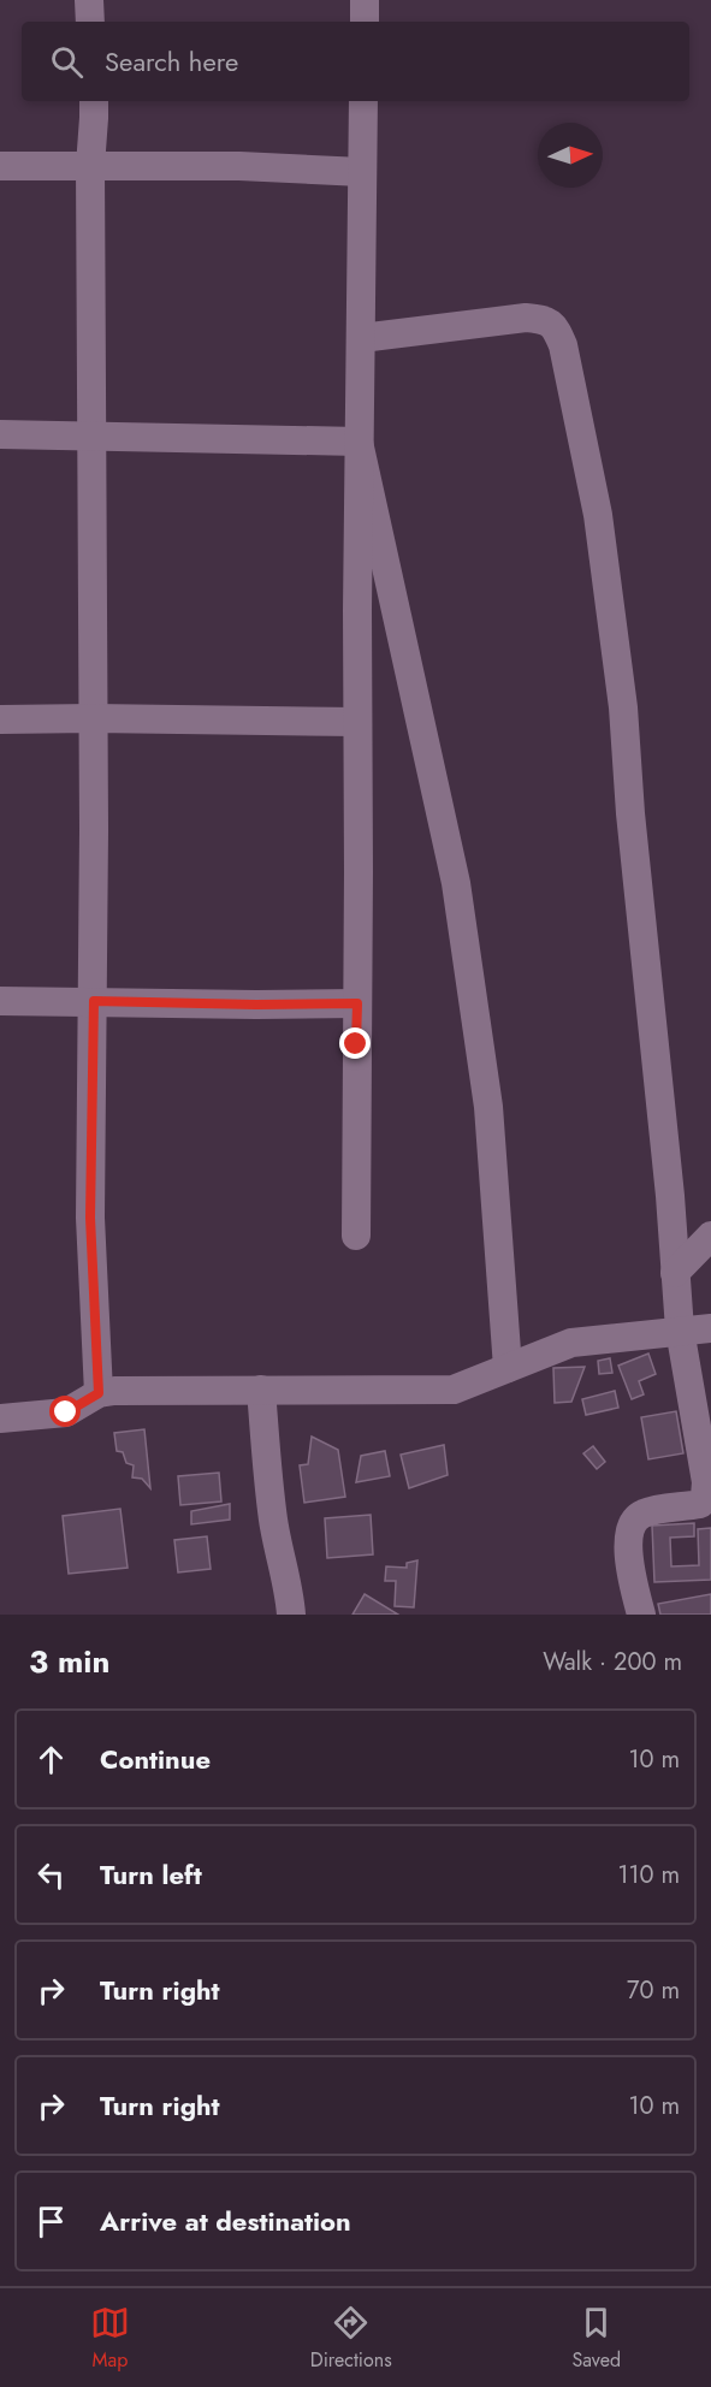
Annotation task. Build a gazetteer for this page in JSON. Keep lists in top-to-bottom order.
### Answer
{
  "north": "right",
  "page": {
    "search": "Search here",
    "heading": ["3 min", "Walk · 200 m"],
    "list": [
      ["Continue", "10 m"],
      ["Turn left", "110 m"],
      ["Turn right", "70 m"],
      ["Turn right", "10 m"],
      "Arrive at destination"
    ],
    "nav": ["Map", "Directions", "Saved"]
  }
}
